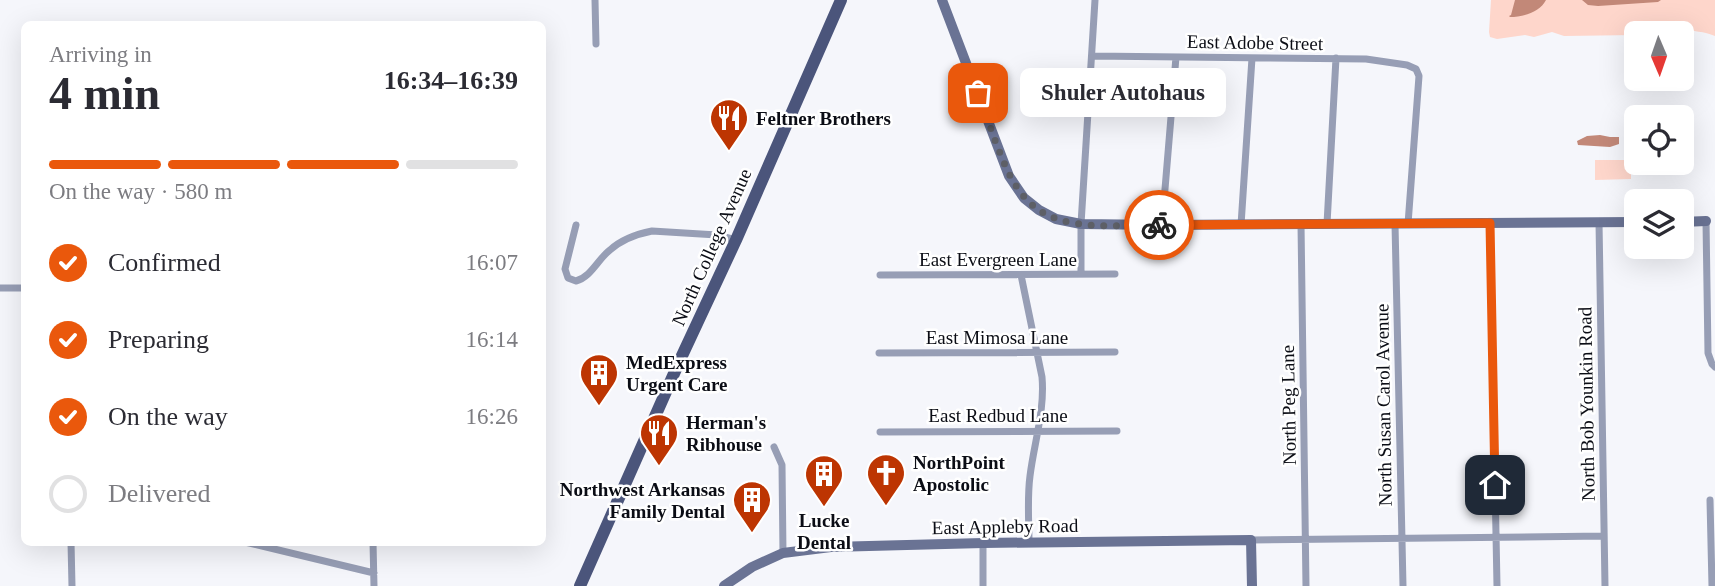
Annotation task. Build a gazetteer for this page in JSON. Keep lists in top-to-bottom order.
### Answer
{
  "streets": {
    "main road": ["North College Avenue"],
    "street": [
      "East Adobe Street",
      "East Evergreen Lane",
      "East Mimosa Lane",
      "North Bob Younkin Road",
      "North Peg Lane",
      "North Susan Carol Avenue",
      "East Redbud Lane",
      "East Appleby Road"
    ]
  },
  "places": {
    "other": ["Shuler Autohaus"],
    "restaurant": ["Feltner Brothers", "Herman's Ribhouse"],
    "building": ["MedExpress Urgent Care", "Lucke Dental", "Northwest Arkansas Family Dental"],
    "church": ["NorthPoint Apostolic"]
  },
  "north": "bottom",
  "page": {
    "heading": ["4 min", "Arriving in", "16:34–16:39"],
    "bubble": "Shuler Autohaus",
    "bar": "On the way · 580 m",
    "list": [
      ["Confirmed", "16:07"],
      ["Preparing", "16:14"],
      ["On the way", "16:26"],
      "Delivered"
    ]
  }
}
